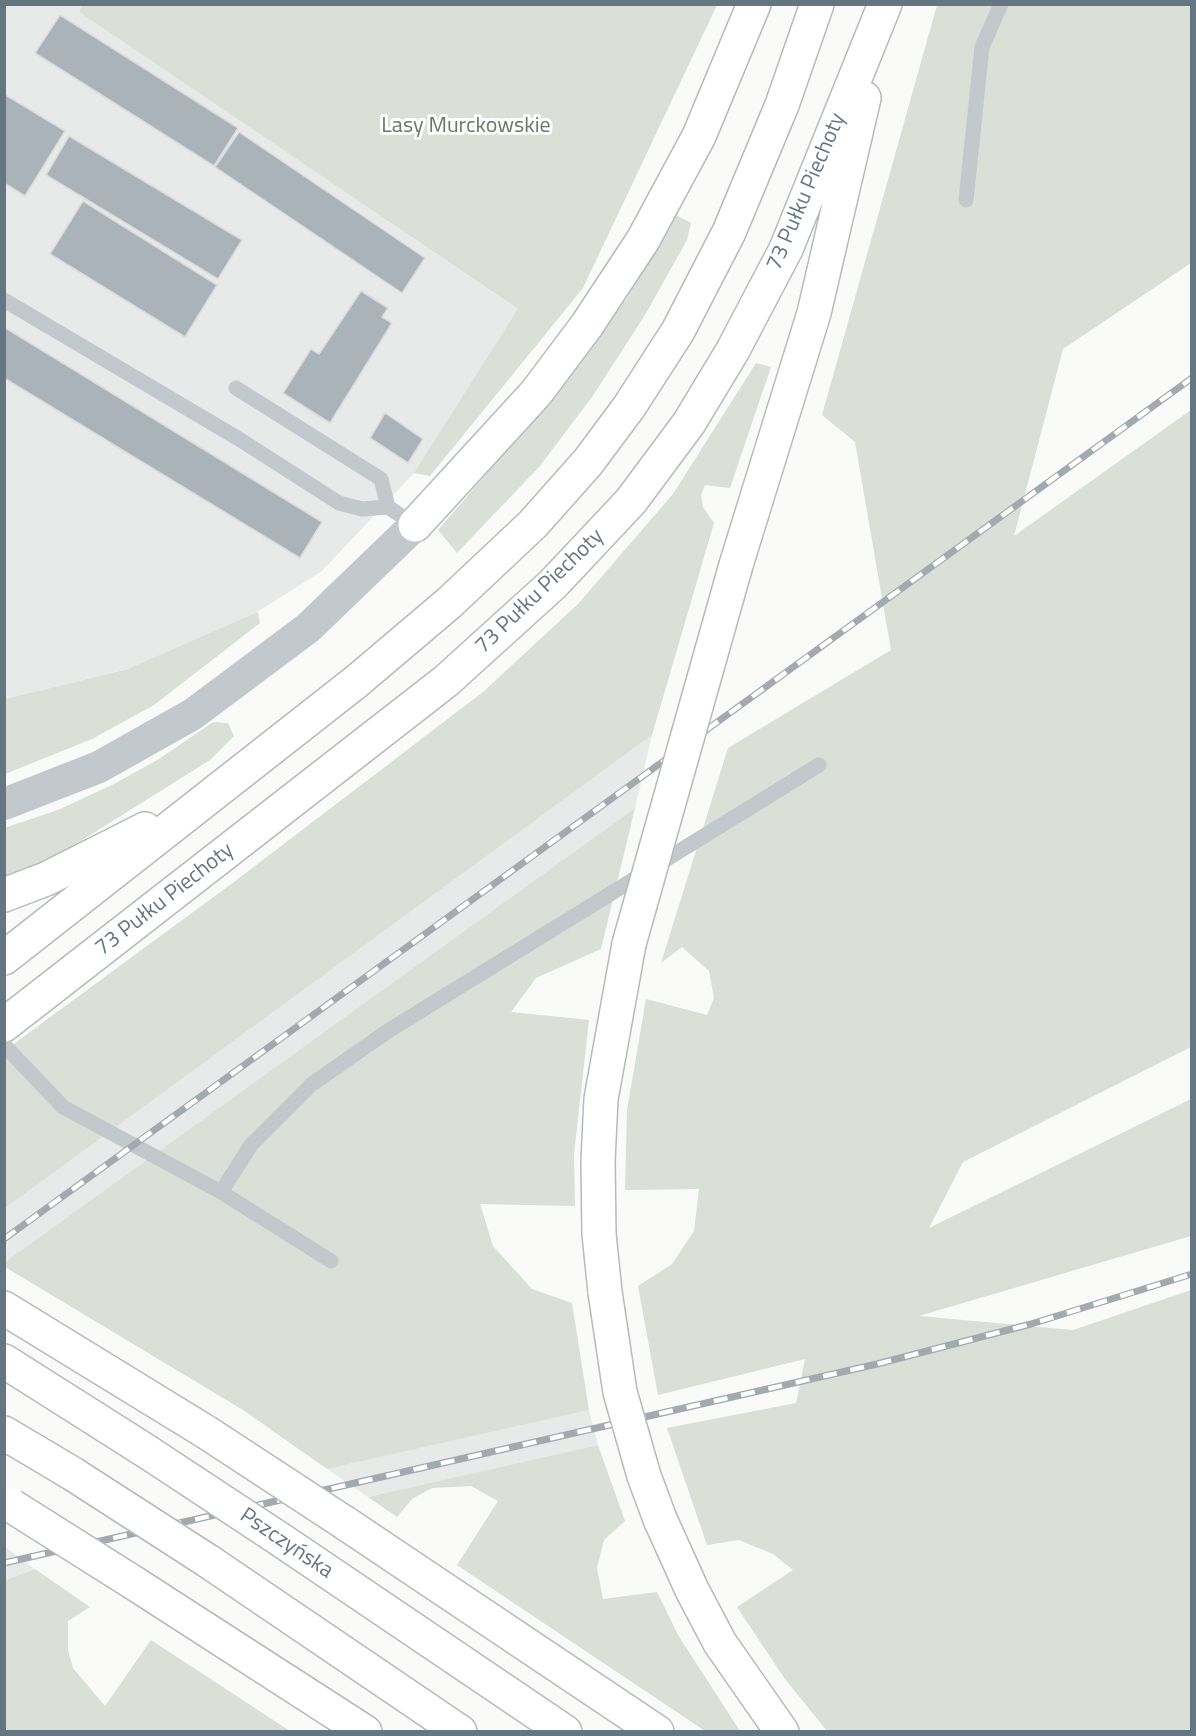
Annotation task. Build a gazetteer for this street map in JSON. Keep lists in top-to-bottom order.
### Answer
{
  "streets": {
    "main road": ["73 Pułku Piechoty", "Pszczyńska"]
  },
  "parks": ["Lasy Murckowskie"]
}
